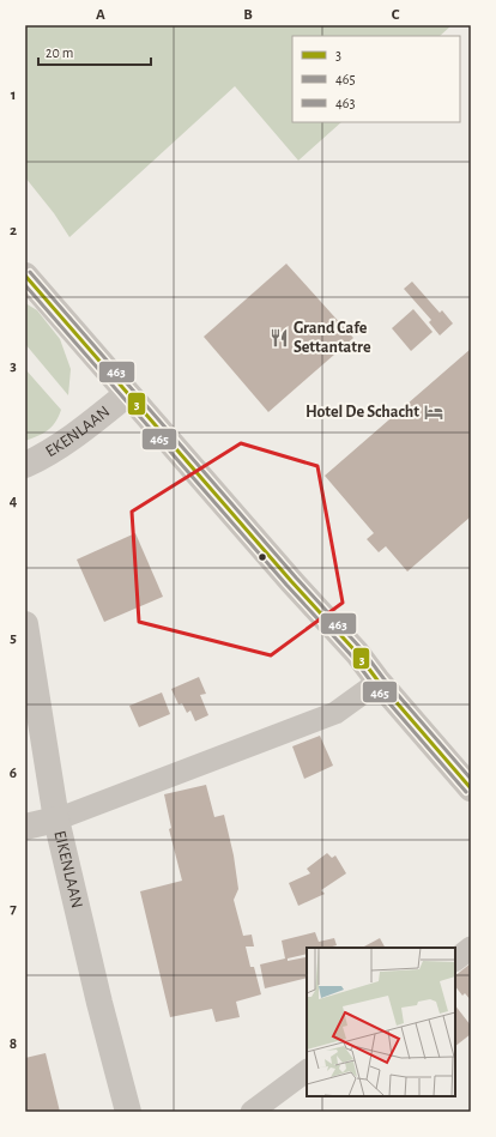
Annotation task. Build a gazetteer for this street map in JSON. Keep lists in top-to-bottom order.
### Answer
{
  "streets": {
    "street": ["EKENLAAN", "EIKENLAAN"]
  },
  "places": {
    "restaurant": ["Grand Cafe Settantatre"],
    "hotel": ["Hotel De Schacht"]
  },
  "lines": ["transit line 463", "transit line 3", "transit line 465"],
  "legend": ["3", "465", "463"],
  "scale_bar": "20 m",
  "grid": {
    "columns": ["A", "B", "C"],
    "rows": [
      "1",
      "2",
      "3",
      "4",
      "5",
      "6",
      "7",
      "8"
    ]
  }
}
